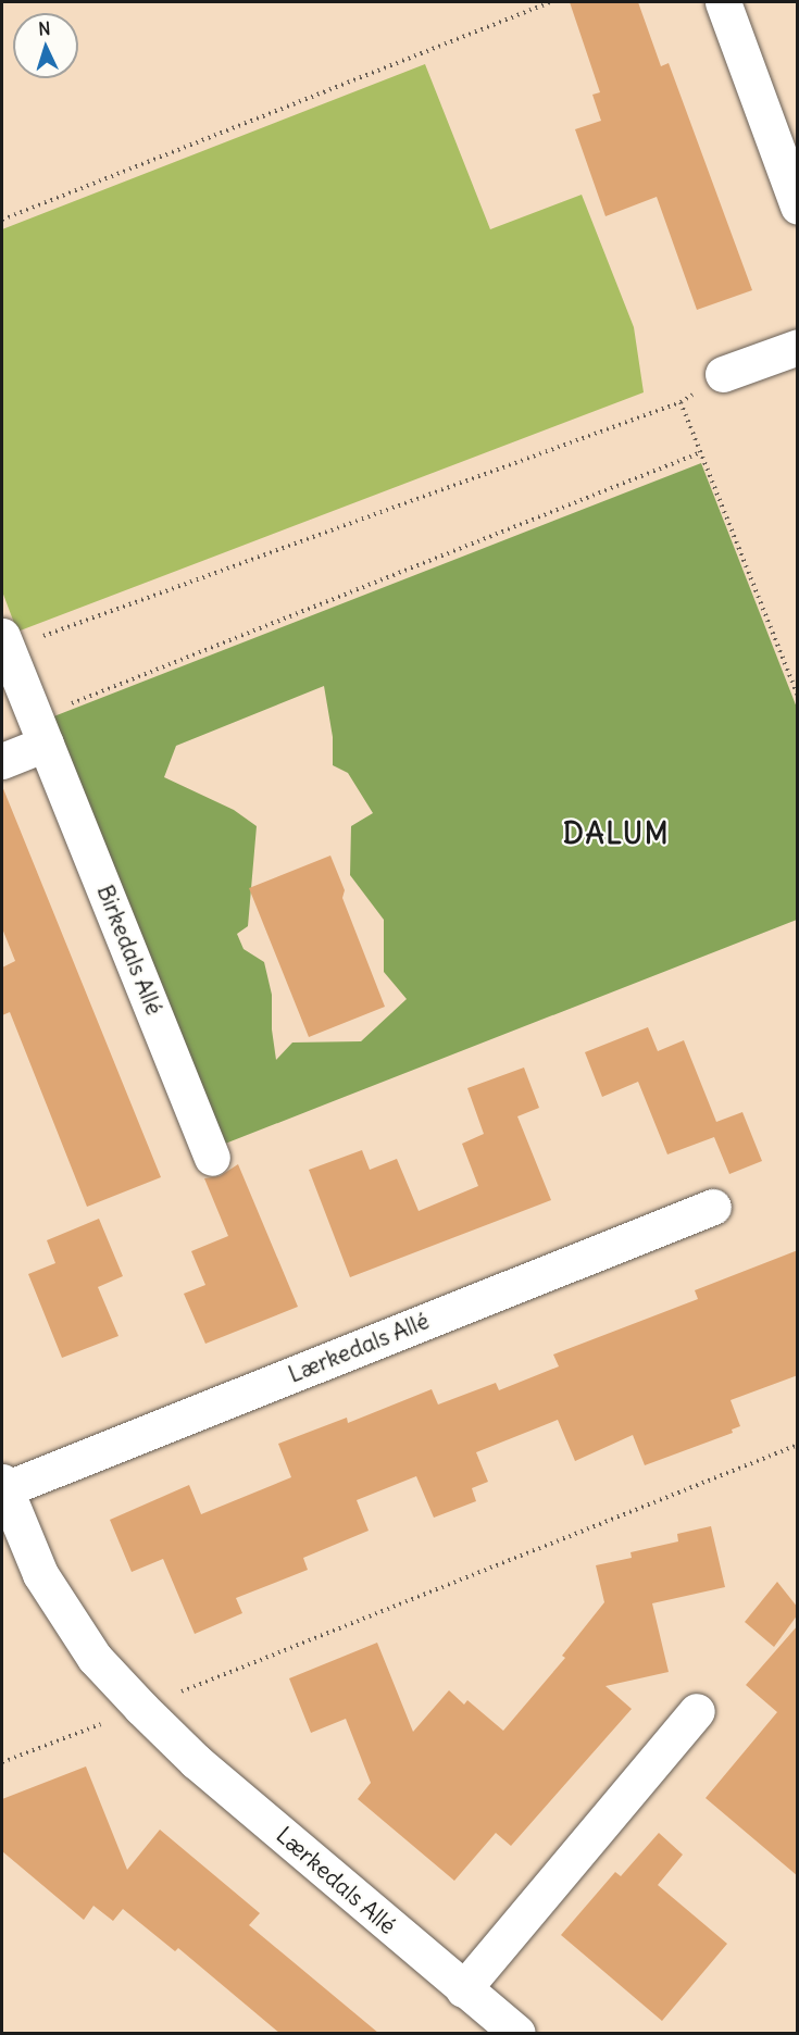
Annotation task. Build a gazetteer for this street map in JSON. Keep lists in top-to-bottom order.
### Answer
{
  "streets": {
    "street": ["Birkedals Allé", "Lærkedals Allé"]
  },
  "districts": ["DALUM"],
  "north": "top"
}
